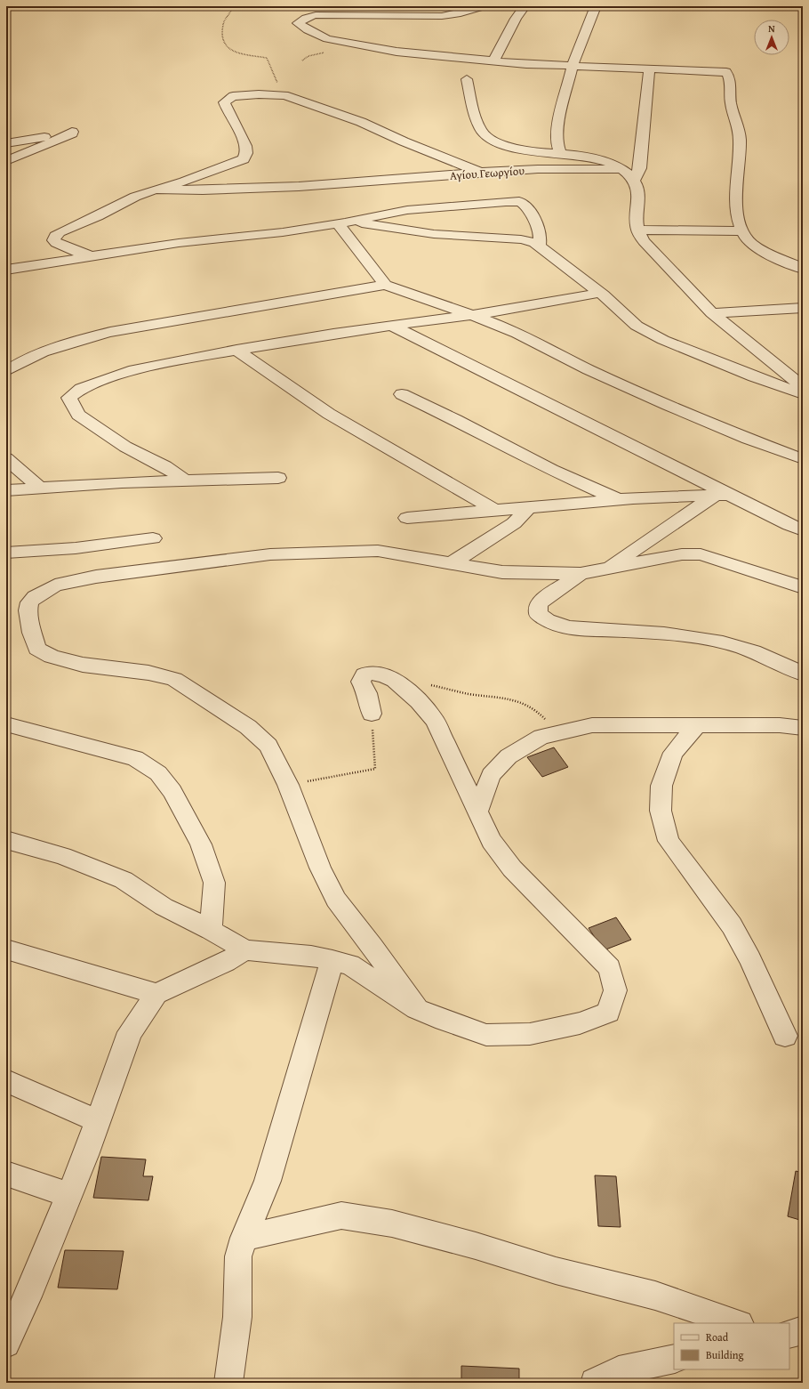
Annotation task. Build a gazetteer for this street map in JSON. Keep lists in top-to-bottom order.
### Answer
{
  "streets": {
    "street": ["Αγίου Γεωργίου"]
  },
  "legend": ["Road", "Building"],
  "north": "top"
}
